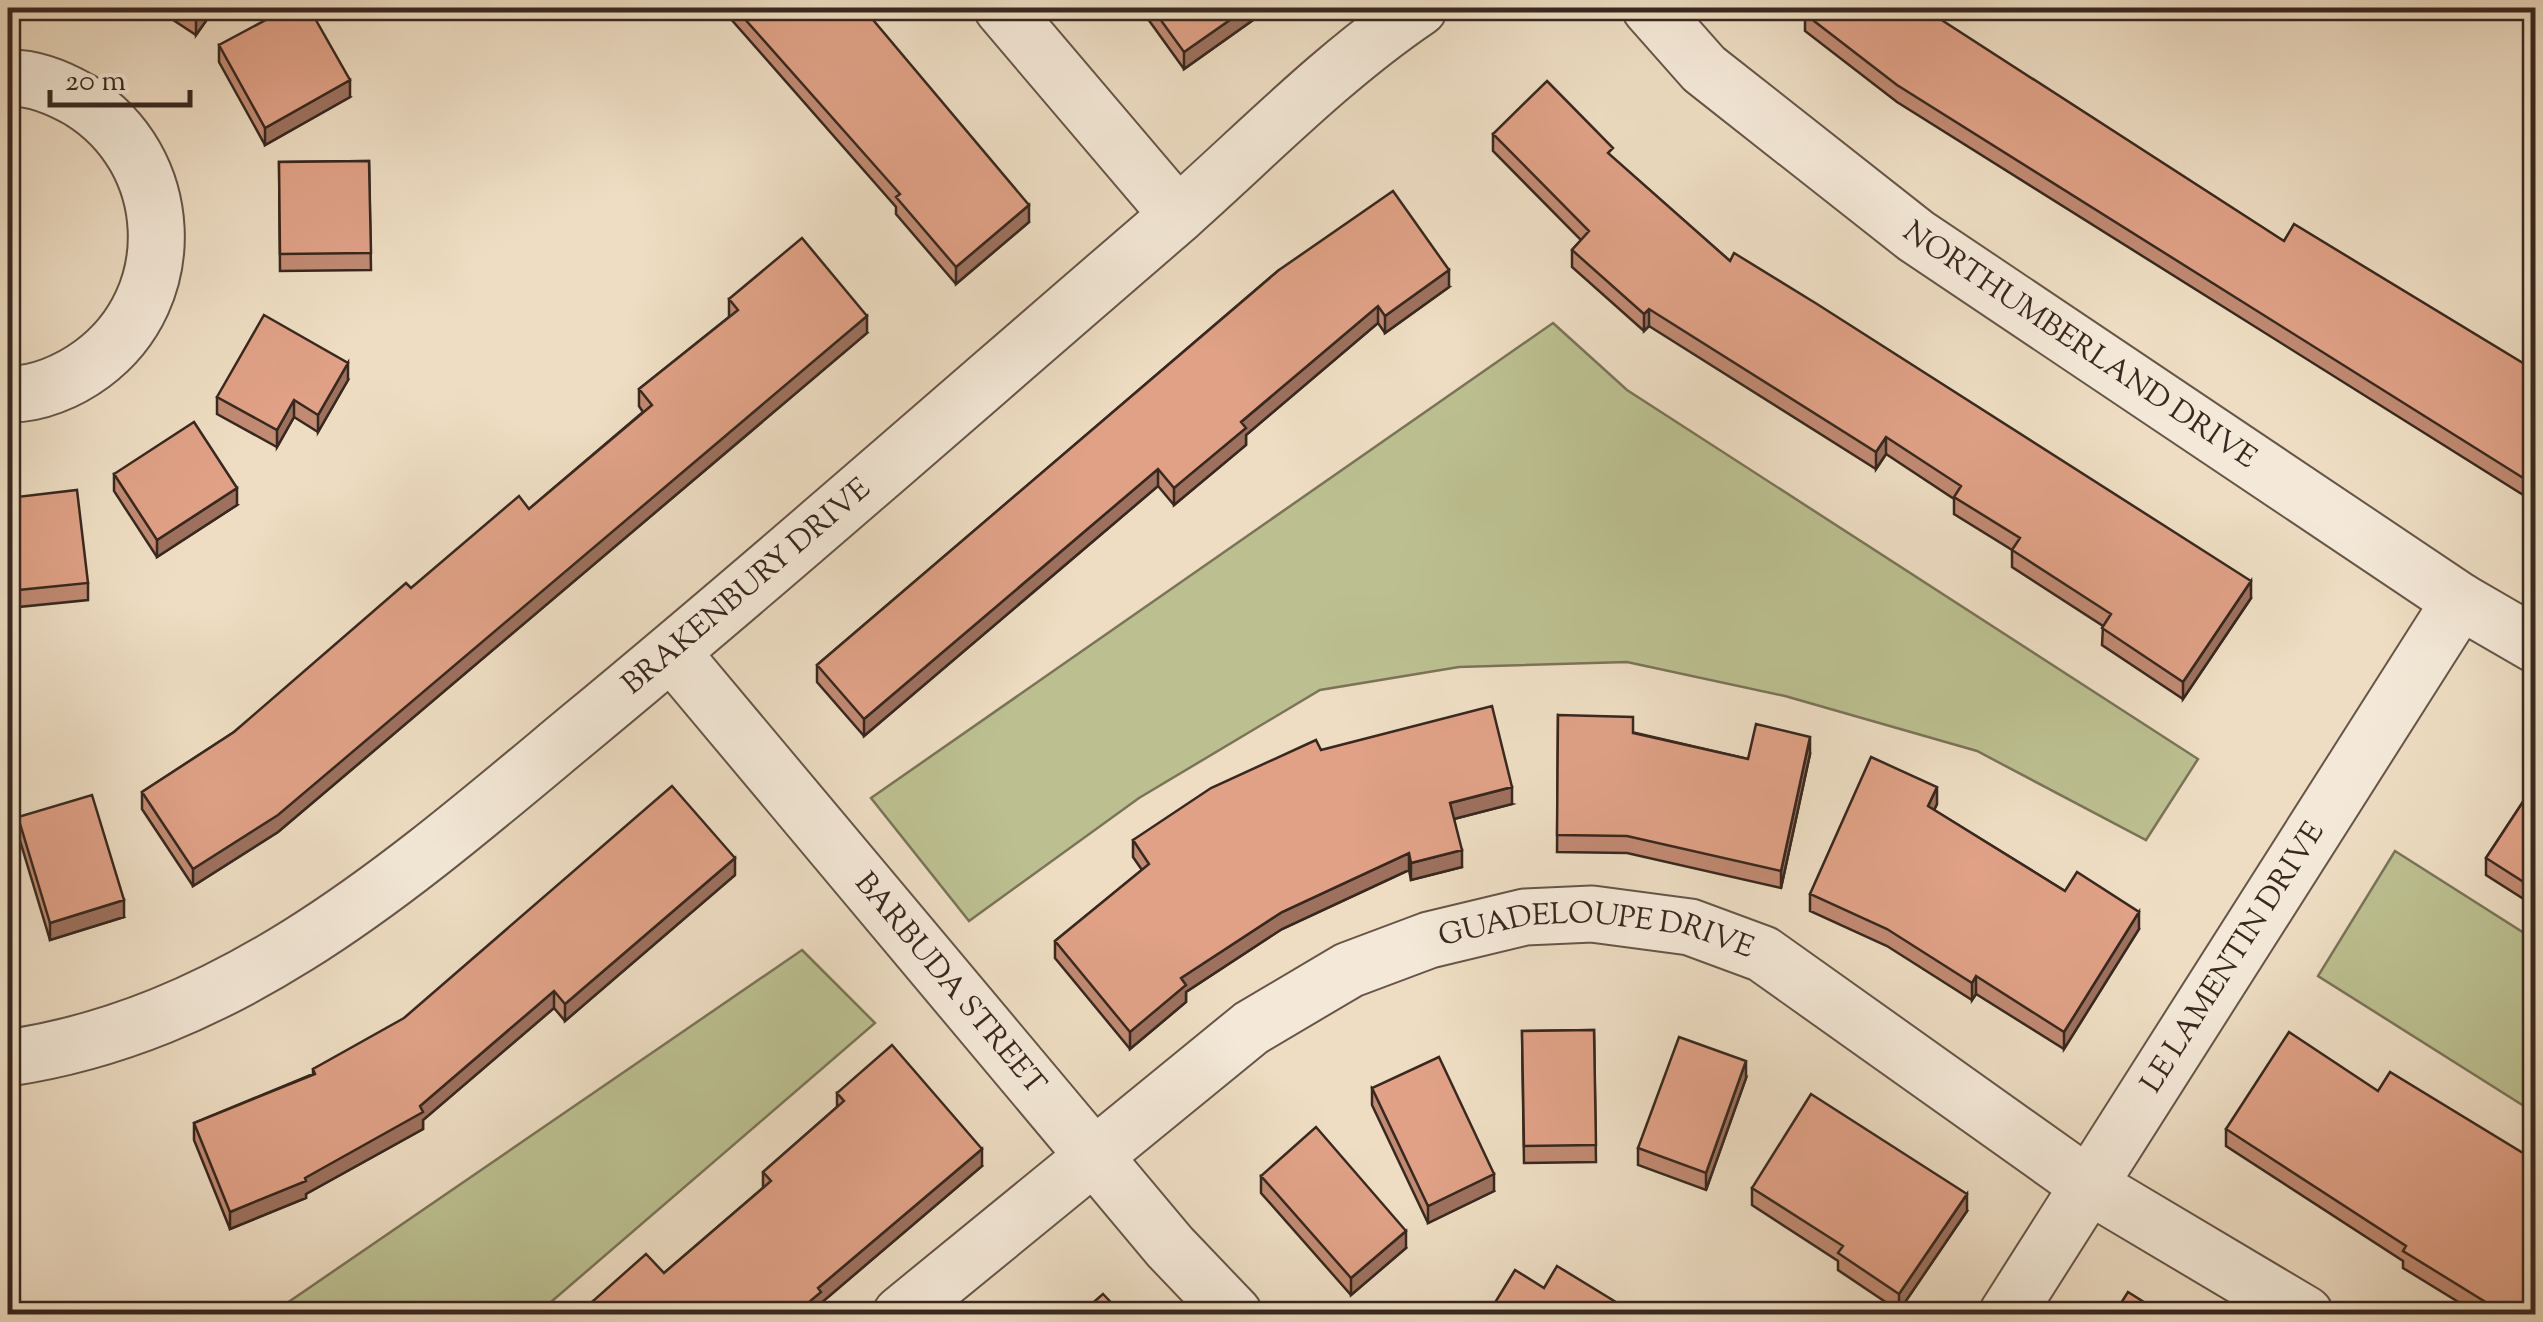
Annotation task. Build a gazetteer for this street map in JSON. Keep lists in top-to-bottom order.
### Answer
{
  "streets": {
    "street": [
      "NORTHUMBERLAND DRIVE",
      "BRAKENBURY DRIVE",
      "GUADELOUPE DRIVE",
      "LE LAMENTIN DRIVE",
      "BARBUDA STREET"
    ]
  },
  "crossings": [
    ["NORTHUMBERLAND DRIVE", "LE LAMENTIN DRIVE"],
    ["BRAKENBURY DRIVE", "BARBUDA STREET"],
    ["GUADELOUPE DRIVE", "LE LAMENTIN DRIVE"],
    ["GUADELOUPE DRIVE", "BARBUDA STREET"]
  ],
  "scale_bar": "20 m"
}
